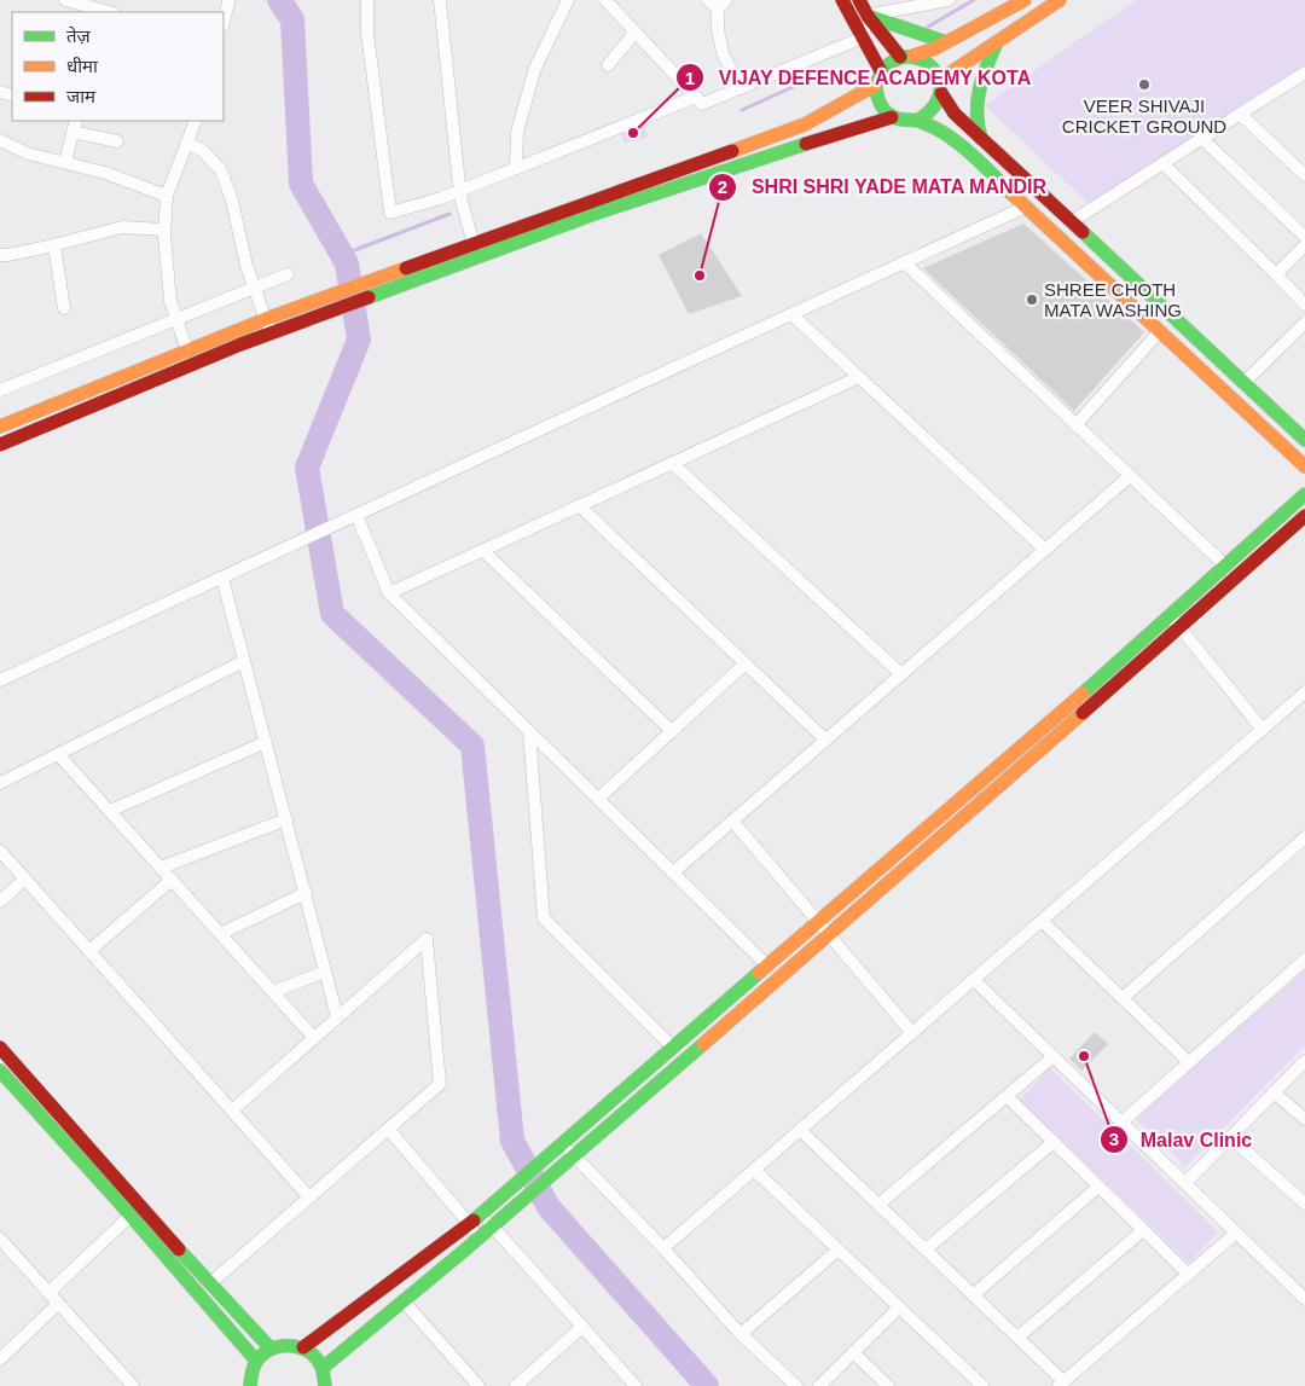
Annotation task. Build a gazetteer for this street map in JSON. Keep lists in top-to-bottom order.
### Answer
{
  "places": [
    "VEER SHIVAJI CRICKET GROUND",
    "VIJAY DEFENCE ACADEMY KOTA",
    "SHRI SHRI YADE MATA MANDIR",
    "SHREE CHOTH MATA WASHING",
    "Malav Clinic"
  ],
  "legend": ["तेज़", "धीमा", "जाम"]
}
